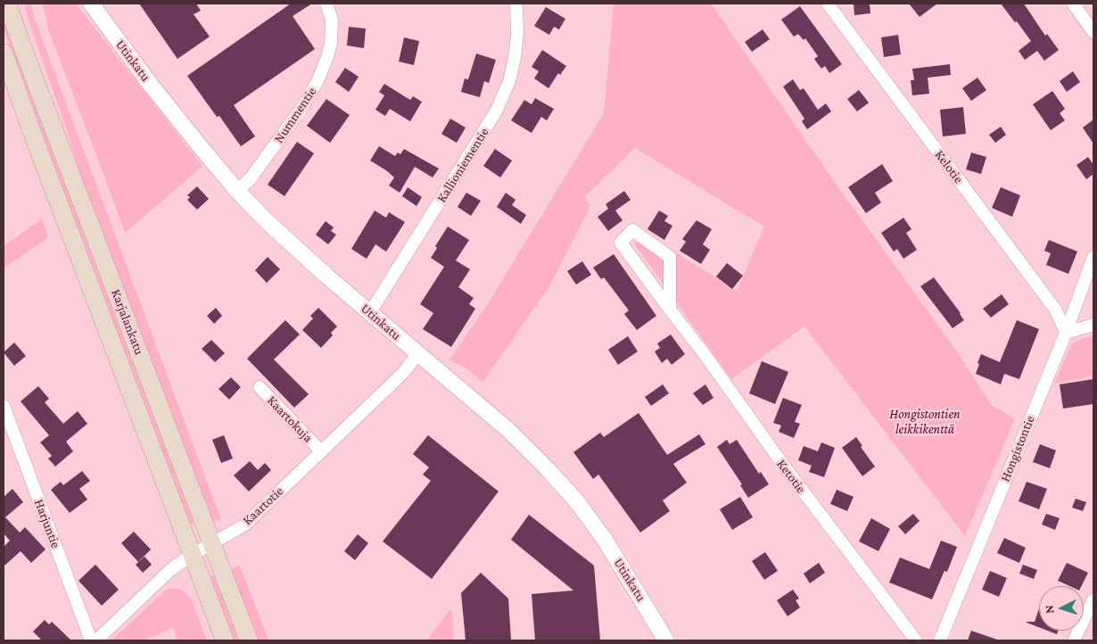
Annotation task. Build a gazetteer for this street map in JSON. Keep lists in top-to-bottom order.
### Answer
{
  "streets": {
    "main road": ["Karjalankatu"],
    "street": [
      "Utinkatu",
      "Nummentie",
      "Kallioniementie",
      "Kelotie",
      "Kaartokuja",
      "Hongistontie",
      "Ketotie",
      "Kaartotie",
      "Harjuntie"
    ]
  },
  "crossings": [
    ["Utinkatu", "Nummentie"],
    ["Utinkatu", "Kallioniementie"],
    ["Utinkatu", "Kaartotie"],
    ["Kelotie", "Hongistontie"],
    ["Karjalankatu", "Kaartotie"],
    ["Kaartokuja", "Kaartotie"]
  ],
  "parks": ["Hongistontien leikkikenttä"],
  "north": "left"
}
